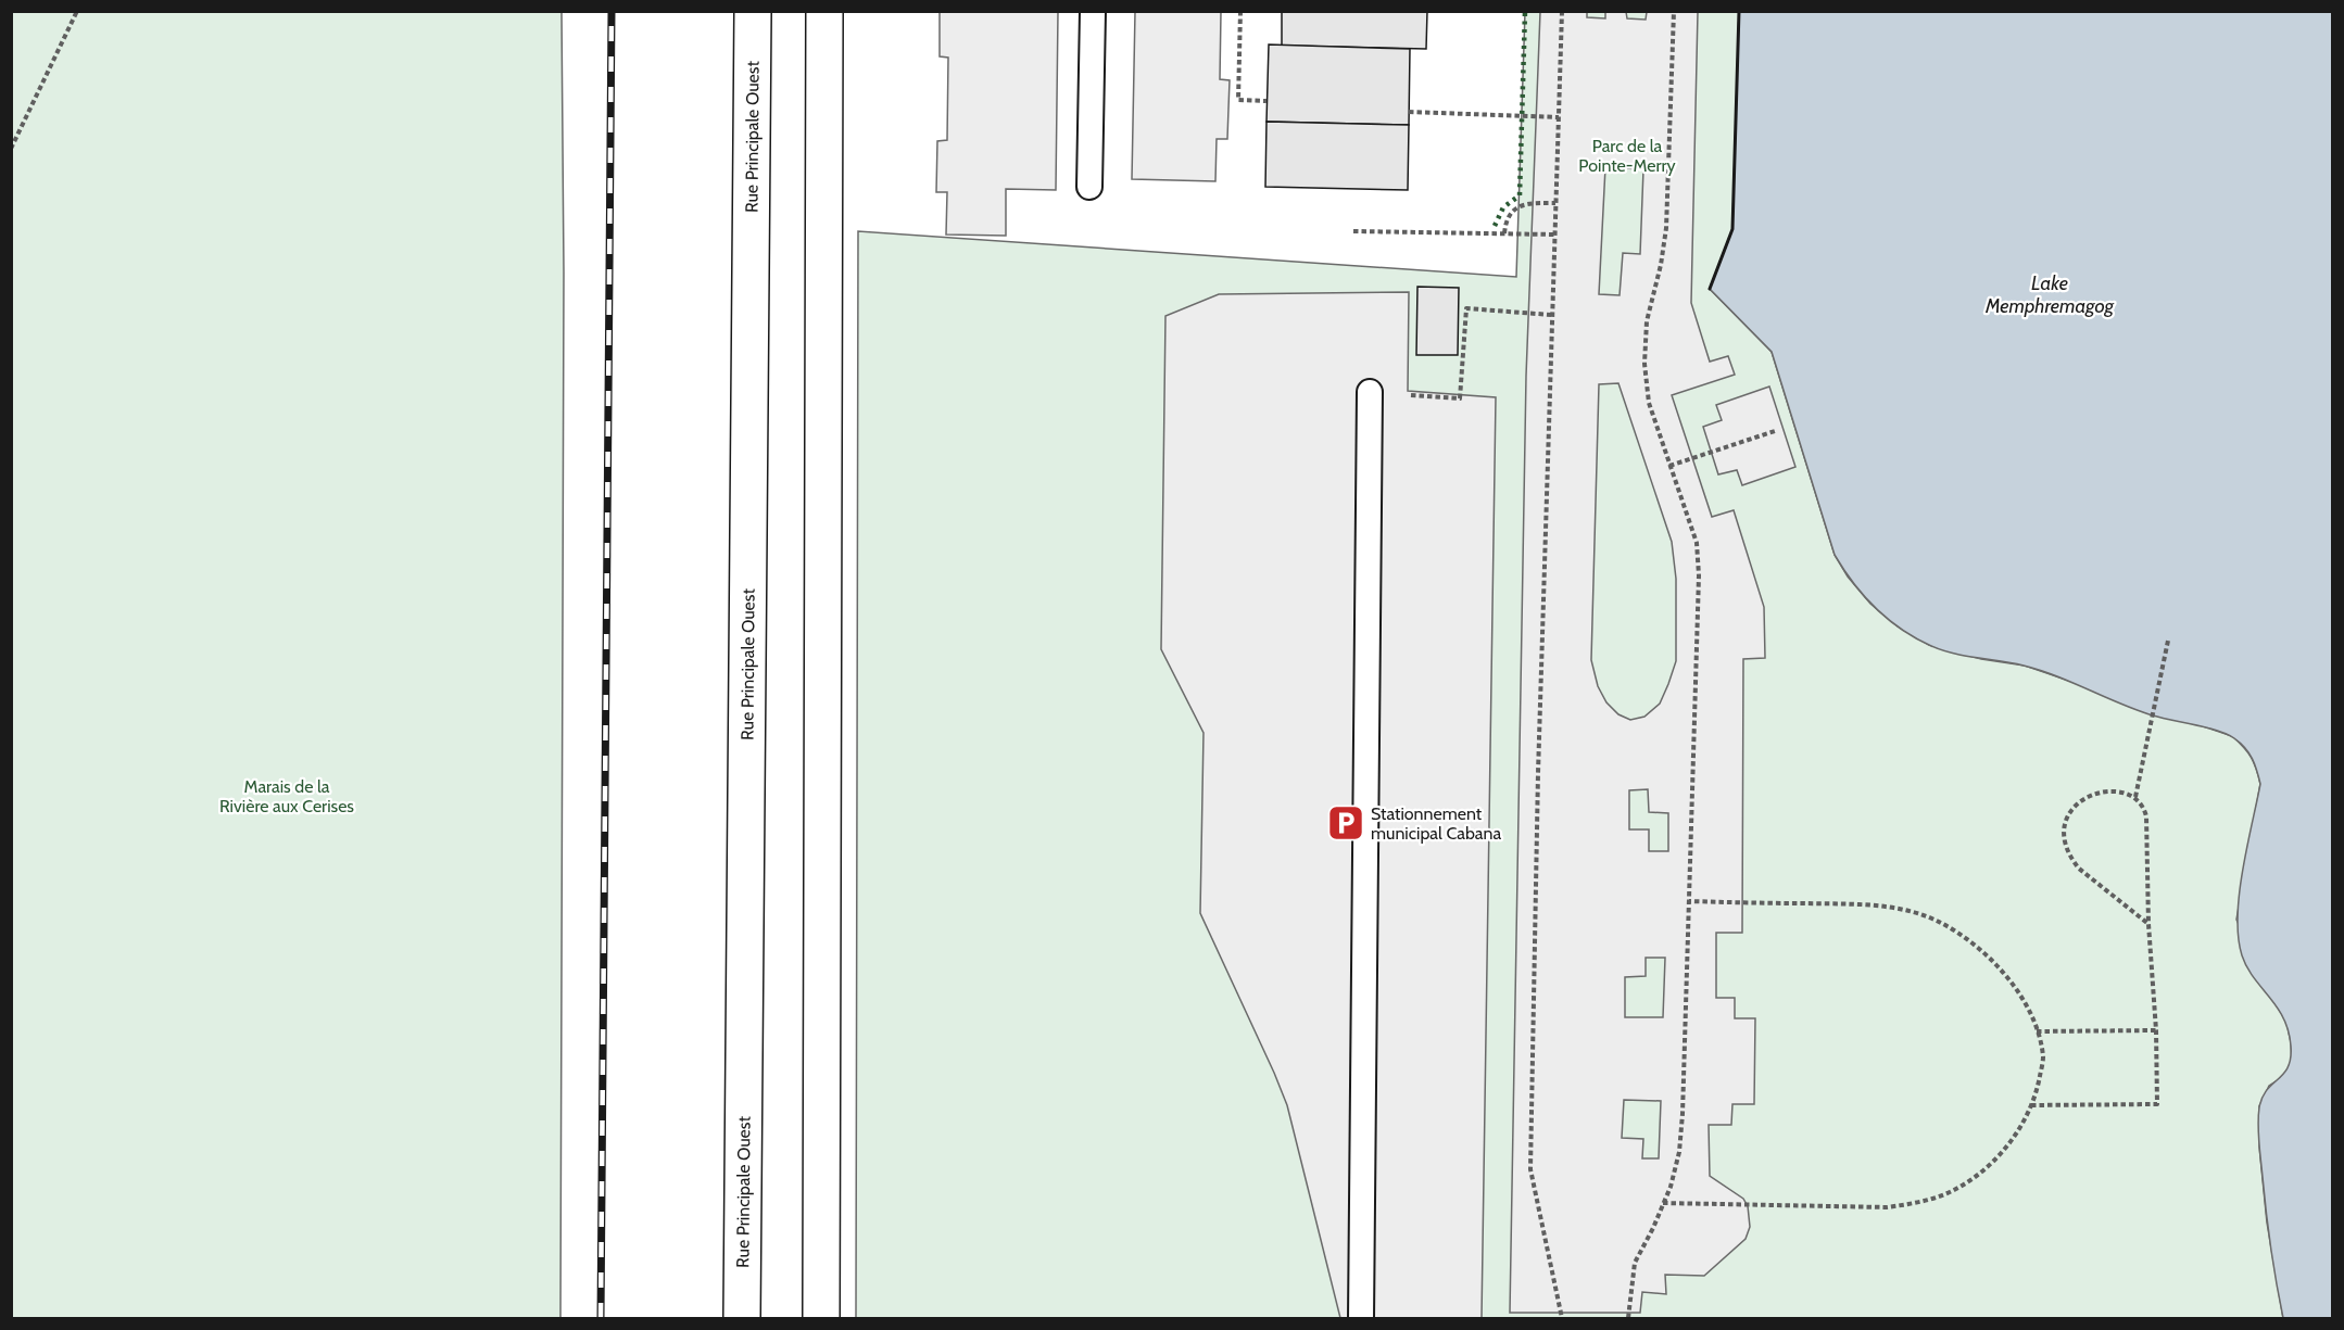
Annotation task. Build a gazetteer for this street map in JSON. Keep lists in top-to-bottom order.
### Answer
{
  "streets": {
    "main road": ["Rue Principale Ouest"]
  },
  "water": ["Lake Memphremagog"],
  "parks": ["Parc de la Pointe-Merry", "Marais de la Rivière aux Cerises"],
  "places": {
    "parking": ["Stationnement municipal Cabana"]
  }
}
